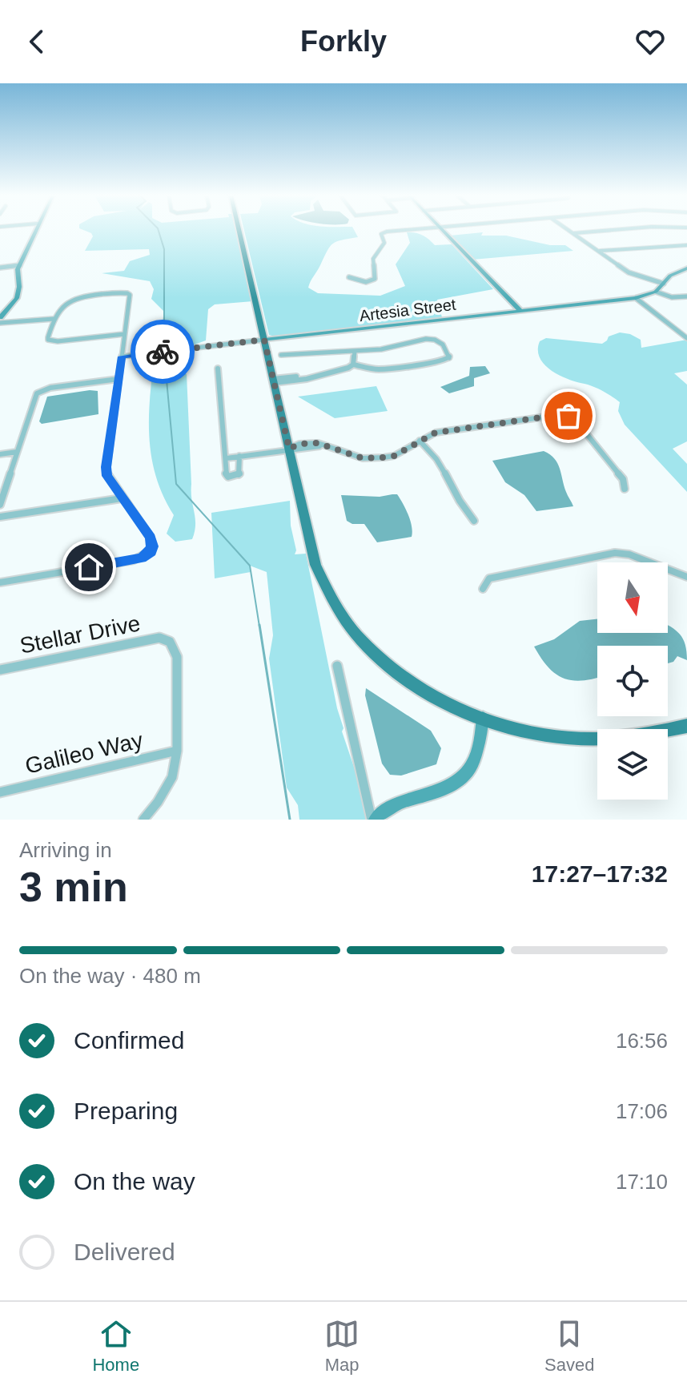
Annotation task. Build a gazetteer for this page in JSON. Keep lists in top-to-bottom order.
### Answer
{
  "streets": {
    "street": ["Artesia Street", "Stellar Drive", "Galileo Way"]
  },
  "crossings": [
    ["Stellar Drive", "Galileo Way"]
  ],
  "north": "bottom",
  "page": {
    "header": "Forkly",
    "heading": ["3 min", "Arriving in", "17:27–17:32"],
    "bar": "On the way · 480 m",
    "list": [
      ["Confirmed", "16:56"],
      ["Preparing", "17:06"],
      ["On the way", "17:10"],
      "Delivered"
    ],
    "tabs": ["Home", "Map", "Saved"]
  }
}
